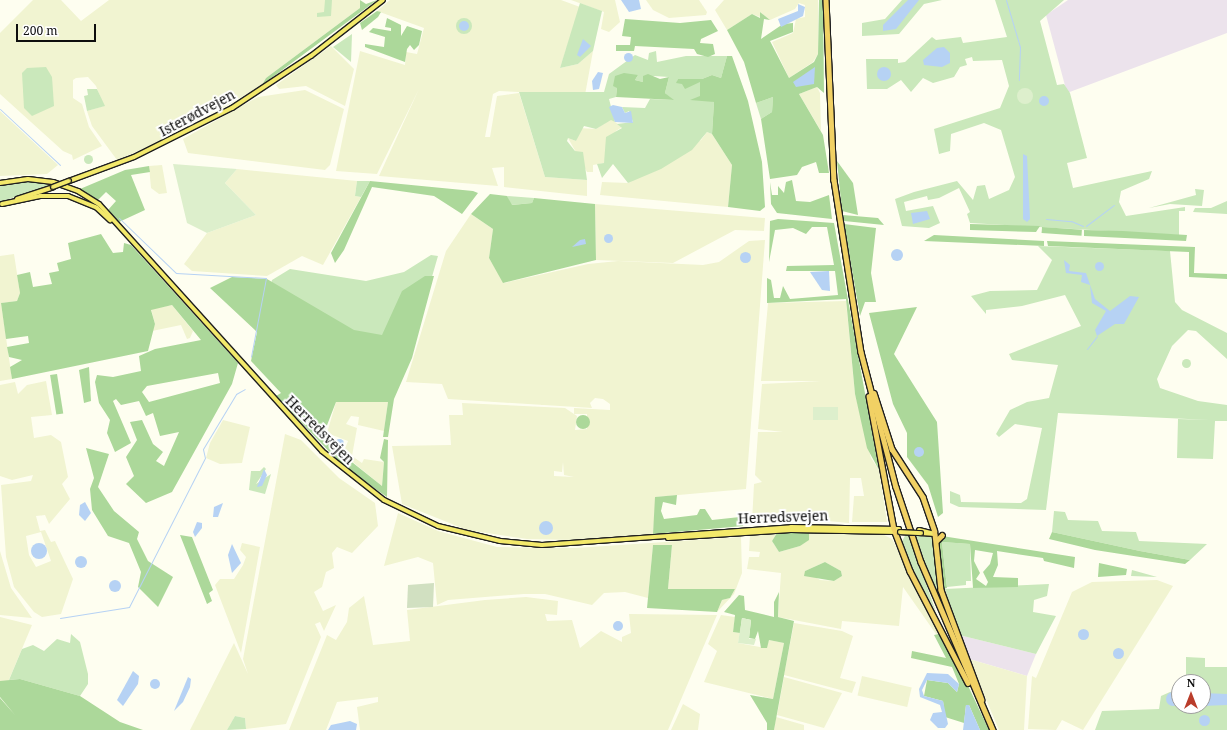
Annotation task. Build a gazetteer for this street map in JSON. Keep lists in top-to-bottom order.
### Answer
{
  "streets": {
    "main road": ["Isterødvejen", "Herredsvejen"]
  },
  "scale_bar": "200 m",
  "north": "top"
}
